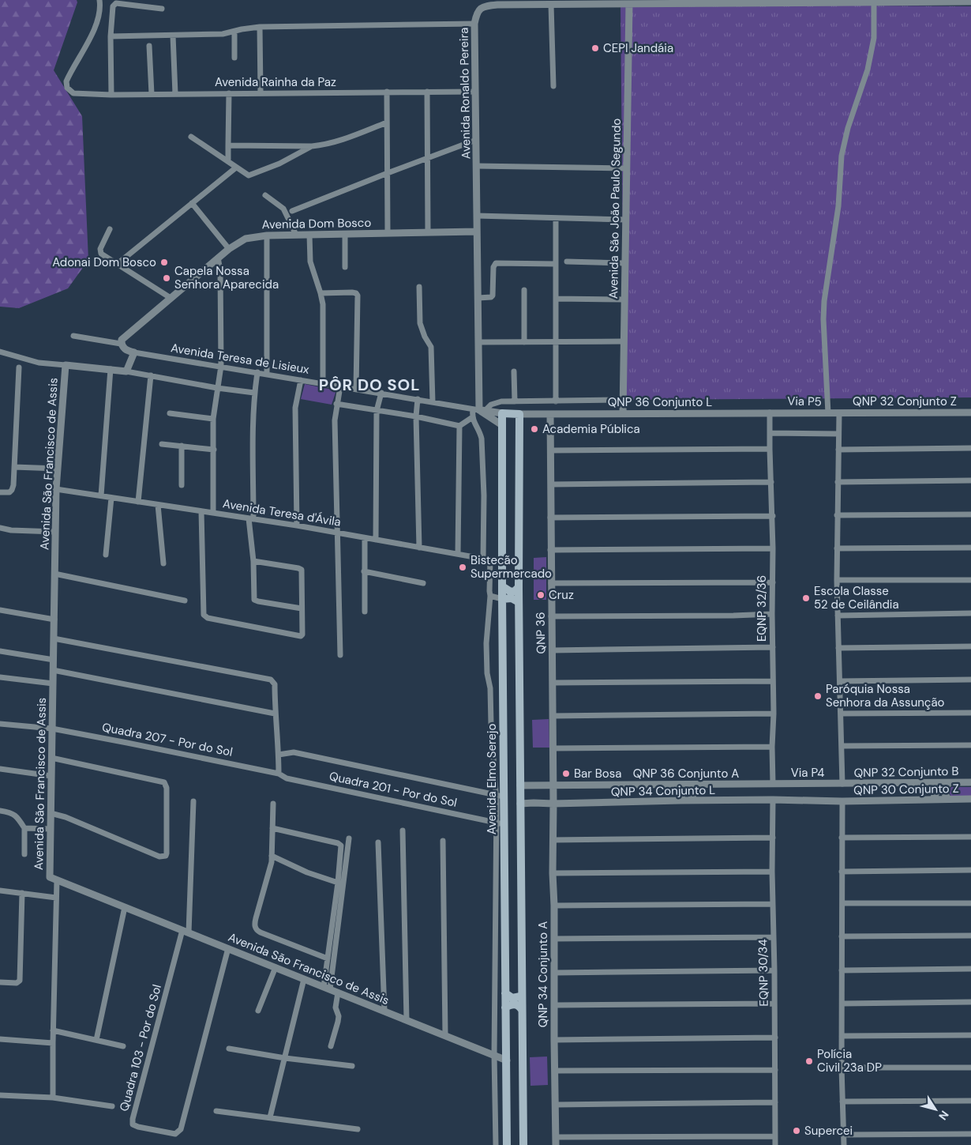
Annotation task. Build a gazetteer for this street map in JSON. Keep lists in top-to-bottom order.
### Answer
{
  "streets": {
    "main road": ["Avenida Elmo Serejo"],
    "street": [
      "Avenida Rainha da Paz",
      "Avenida Ronaldo Pereira",
      "Avenida São João Paulo Segundo",
      "Avenida Dom Bosco",
      "Avenida Teresa de Lisieux",
      "Via P5",
      "QNP 32 Conjunto Z",
      "QNP 36 Conjunto L",
      "Avenida São Francisco de Assis",
      "Avenida Teresa d'Ávila",
      "EQNP 32/36",
      "QNP 36",
      "Quadra 207 - Por do Sol",
      "QNP 32 Conjunto B",
      "Via P4",
      "QNP 36 Conjunto A",
      "Quadra 201 - Por do Sol",
      "QNP 30 Conjunto Z",
      "QNP 34 Conjunto L",
      "EQNP 30/34",
      "QNP 34 Conjunto A",
      "Quadra 103 - Por do Sol"
    ]
  },
  "crossings": [
    ["Avenida Rainha da Paz", "Avenida Ronaldo Pereira"],
    ["Avenida Ronaldo Pereira", "Avenida São João Paulo Segundo"],
    ["Avenida Ronaldo Pereira", "Avenida Dom Bosco"],
    ["Avenida Ronaldo Pereira", "Avenida Teresa de Lisieux"],
    ["Avenida São João Paulo Segundo", "QNP 36 Conjunto L"],
    ["Avenida Dom Bosco", "Avenida Teresa de Lisieux"],
    ["Via P5", "QNP 32 Conjunto Z"],
    ["Via P5", "QNP 36 Conjunto L"],
    ["Via P5", "EQNP 32/36"],
    ["QNP 36 Conjunto L", "EQNP 32/36"],
    ["QNP 36 Conjunto L", "QNP 36"],
    ["Avenida São Francisco de Assis", "Avenida Teresa d'Ávila"],
    ["Avenida São Francisco de Assis", "Quadra 207 - Por do Sol"],
    ["Avenida São Francisco de Assis", "Avenida Elmo Serejo"],
    ["Avenida São Francisco de Assis", "Quadra 103 - Por do Sol"],
    ["Avenida Teresa d'Ávila", "Avenida Elmo Serejo"],
    ["EQNP 32/36", "Via P4"],
    ["EQNP 32/36", "QNP 36 Conjunto A"],
    ["QNP 36", "QNP 36 Conjunto A"],
    ["QNP 36", "QNP 34 Conjunto L"],
    ["QNP 36", "QNP 34 Conjunto A"],
    ["Quadra 207 - Por do Sol", "Quadra 201 - Por do Sol"],
    ["QNP 32 Conjunto B", "Via P4"],
    ["Via P4", "QNP 36 Conjunto A"],
    ["Avenida Elmo Serejo", "Quadra 201 - Por do Sol"],
    ["QNP 34 Conjunto L", "EQNP 30/34"],
    ["QNP 34 Conjunto L", "QNP 34 Conjunto A"]
  ],
  "districts": ["PÔR DO SOL"],
  "places": [
    "CEPI Jandáia",
    "Adonai Dom Bosco",
    "Capela Nossa Senhora Aparecida",
    "Academia Pública",
    "Bistecão Supermercado",
    "Cruz",
    "Escola Classe 52 de Ceilândia",
    "Paróquia Nossa Senhora da Assunção",
    "Bar Bosa",
    "Polícia Civil 23a DP",
    "Supercei"
  ],
  "north": "bottom right"
}
